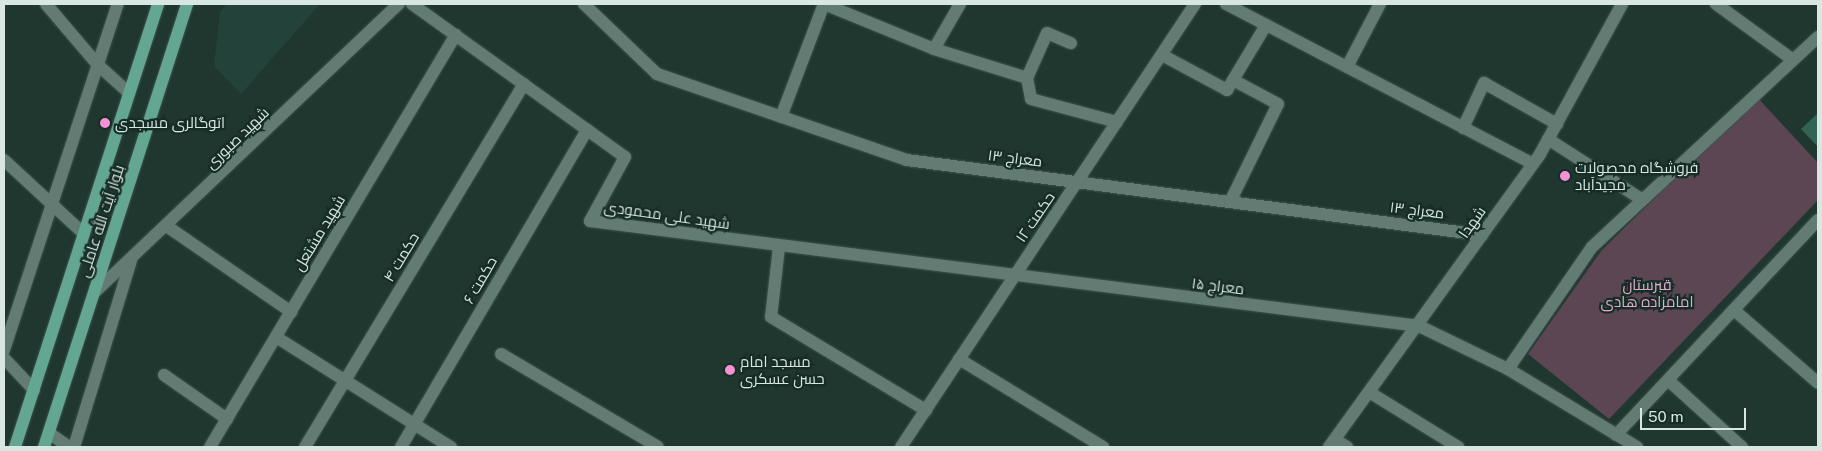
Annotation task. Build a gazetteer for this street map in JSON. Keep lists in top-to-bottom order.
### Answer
{
  "streets": {
    "main road": ["بلوار آیت‌ الله عاملی"],
    "street": [
      "شهید صبوری",
      "معراج ۱۳",
      "شهید علی محمودی",
      "حکمت ۱۲",
      "شهدا",
      "شهید مشتعل",
      "حکمت ۴",
      "حکمت ۶",
      "معراج ۱۵"
    ]
  },
  "crossings": [
    ["شهید صبوری", "بلوار آیت‌ الله عاملی"],
    ["معراج ۱۳", "حکمت ۱۲"],
    ["معراج ۱۳", "شهدا"],
    ["شهید علی محمودی", "حکمت ۱۲"],
    ["شهید علی محمودی", "شهید مشتعل"],
    ["شهید علی محمودی", "حکمت ۴"],
    ["شهید علی محمودی", "حکمت ۶"],
    ["شهید علی محمودی", "معراج ۱۵"],
    ["حکمت ۱۲", "معراج ۱۵"],
    ["شهدا", "معراج ۱۵"]
  ],
  "parks": ["قبرستان امامزاده هادی"],
  "places": ["اتوگالری مسجدی", "فروشگاه محصولات مجیدآباد", "مسجد امام حسن عسکری"],
  "scale_bar": "50 m"
}
